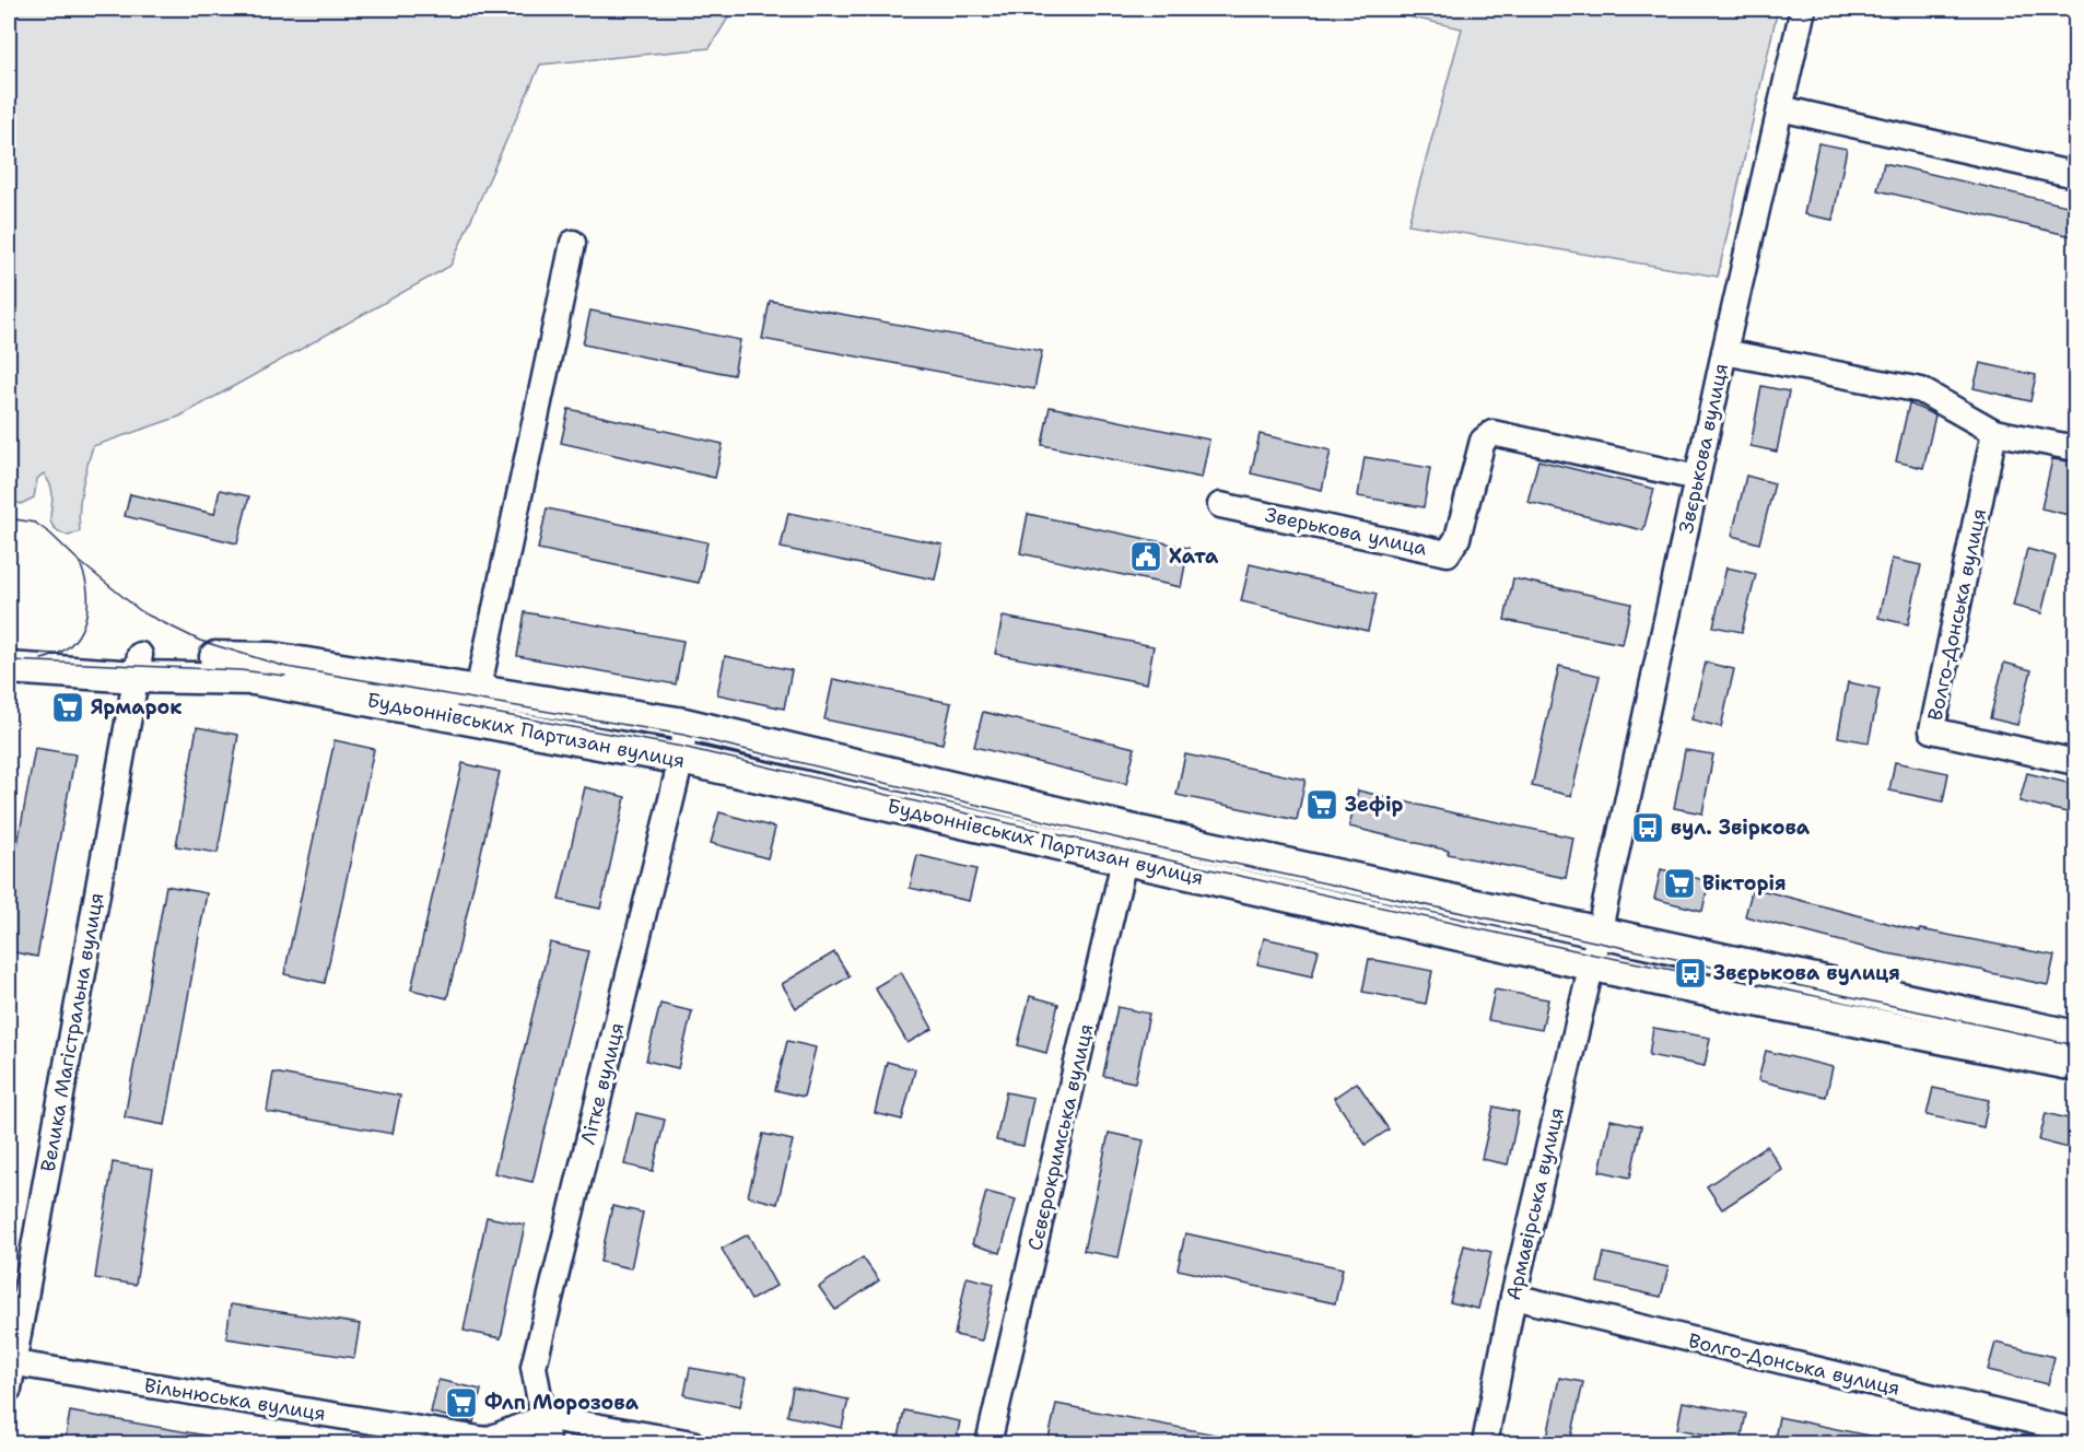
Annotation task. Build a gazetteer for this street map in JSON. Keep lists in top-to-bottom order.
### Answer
{
  "streets": {
    "main road": ["Будьоннівських Партизан вулиця"],
    "street": [
      "Звєрькова вулиця",
      "Зверькова улица",
      "Волго-Донська вулиця",
      "Велика Магістральна вулиця",
      "Літке вулиця",
      "Сєвєрокримська вулиця",
      "Армавірська вулиця",
      "Вільнюська вулиця"
    ]
  },
  "crossings": [
    ["Звєрькова вулиця", "Зверькова улица"],
    ["Звєрькова вулиця", "Будьоннівських Партизан вулиця"],
    ["Звєрькова вулиця", "Армавірська вулиця"],
    ["Волго-Донська вулиця", "Армавірська вулиця"],
    ["Будьоннівських Партизан вулиця", "Велика Магістральна вулиця"],
    ["Будьоннівських Партизан вулиця", "Літке вулиця"],
    ["Будьоннівських Партизан вулиця", "Сєвєрокримська вулиця"],
    ["Будьоннівських Партизан вулиця", "Армавірська вулиця"],
    ["Велика Магістральна вулиця", "Вільнюська вулиця"],
    ["Літке вулиця", "Вільнюська вулиця"]
  ],
  "places": {
    "public building": ["Хата"],
    "supermarket": [
      "Ярмарок",
      "Зефір",
      "Вікторія",
      "Флп Морозова"
    ],
    "bus stop": ["вул. Звіркова", "Звєрькова вулиця"]
  }
}
